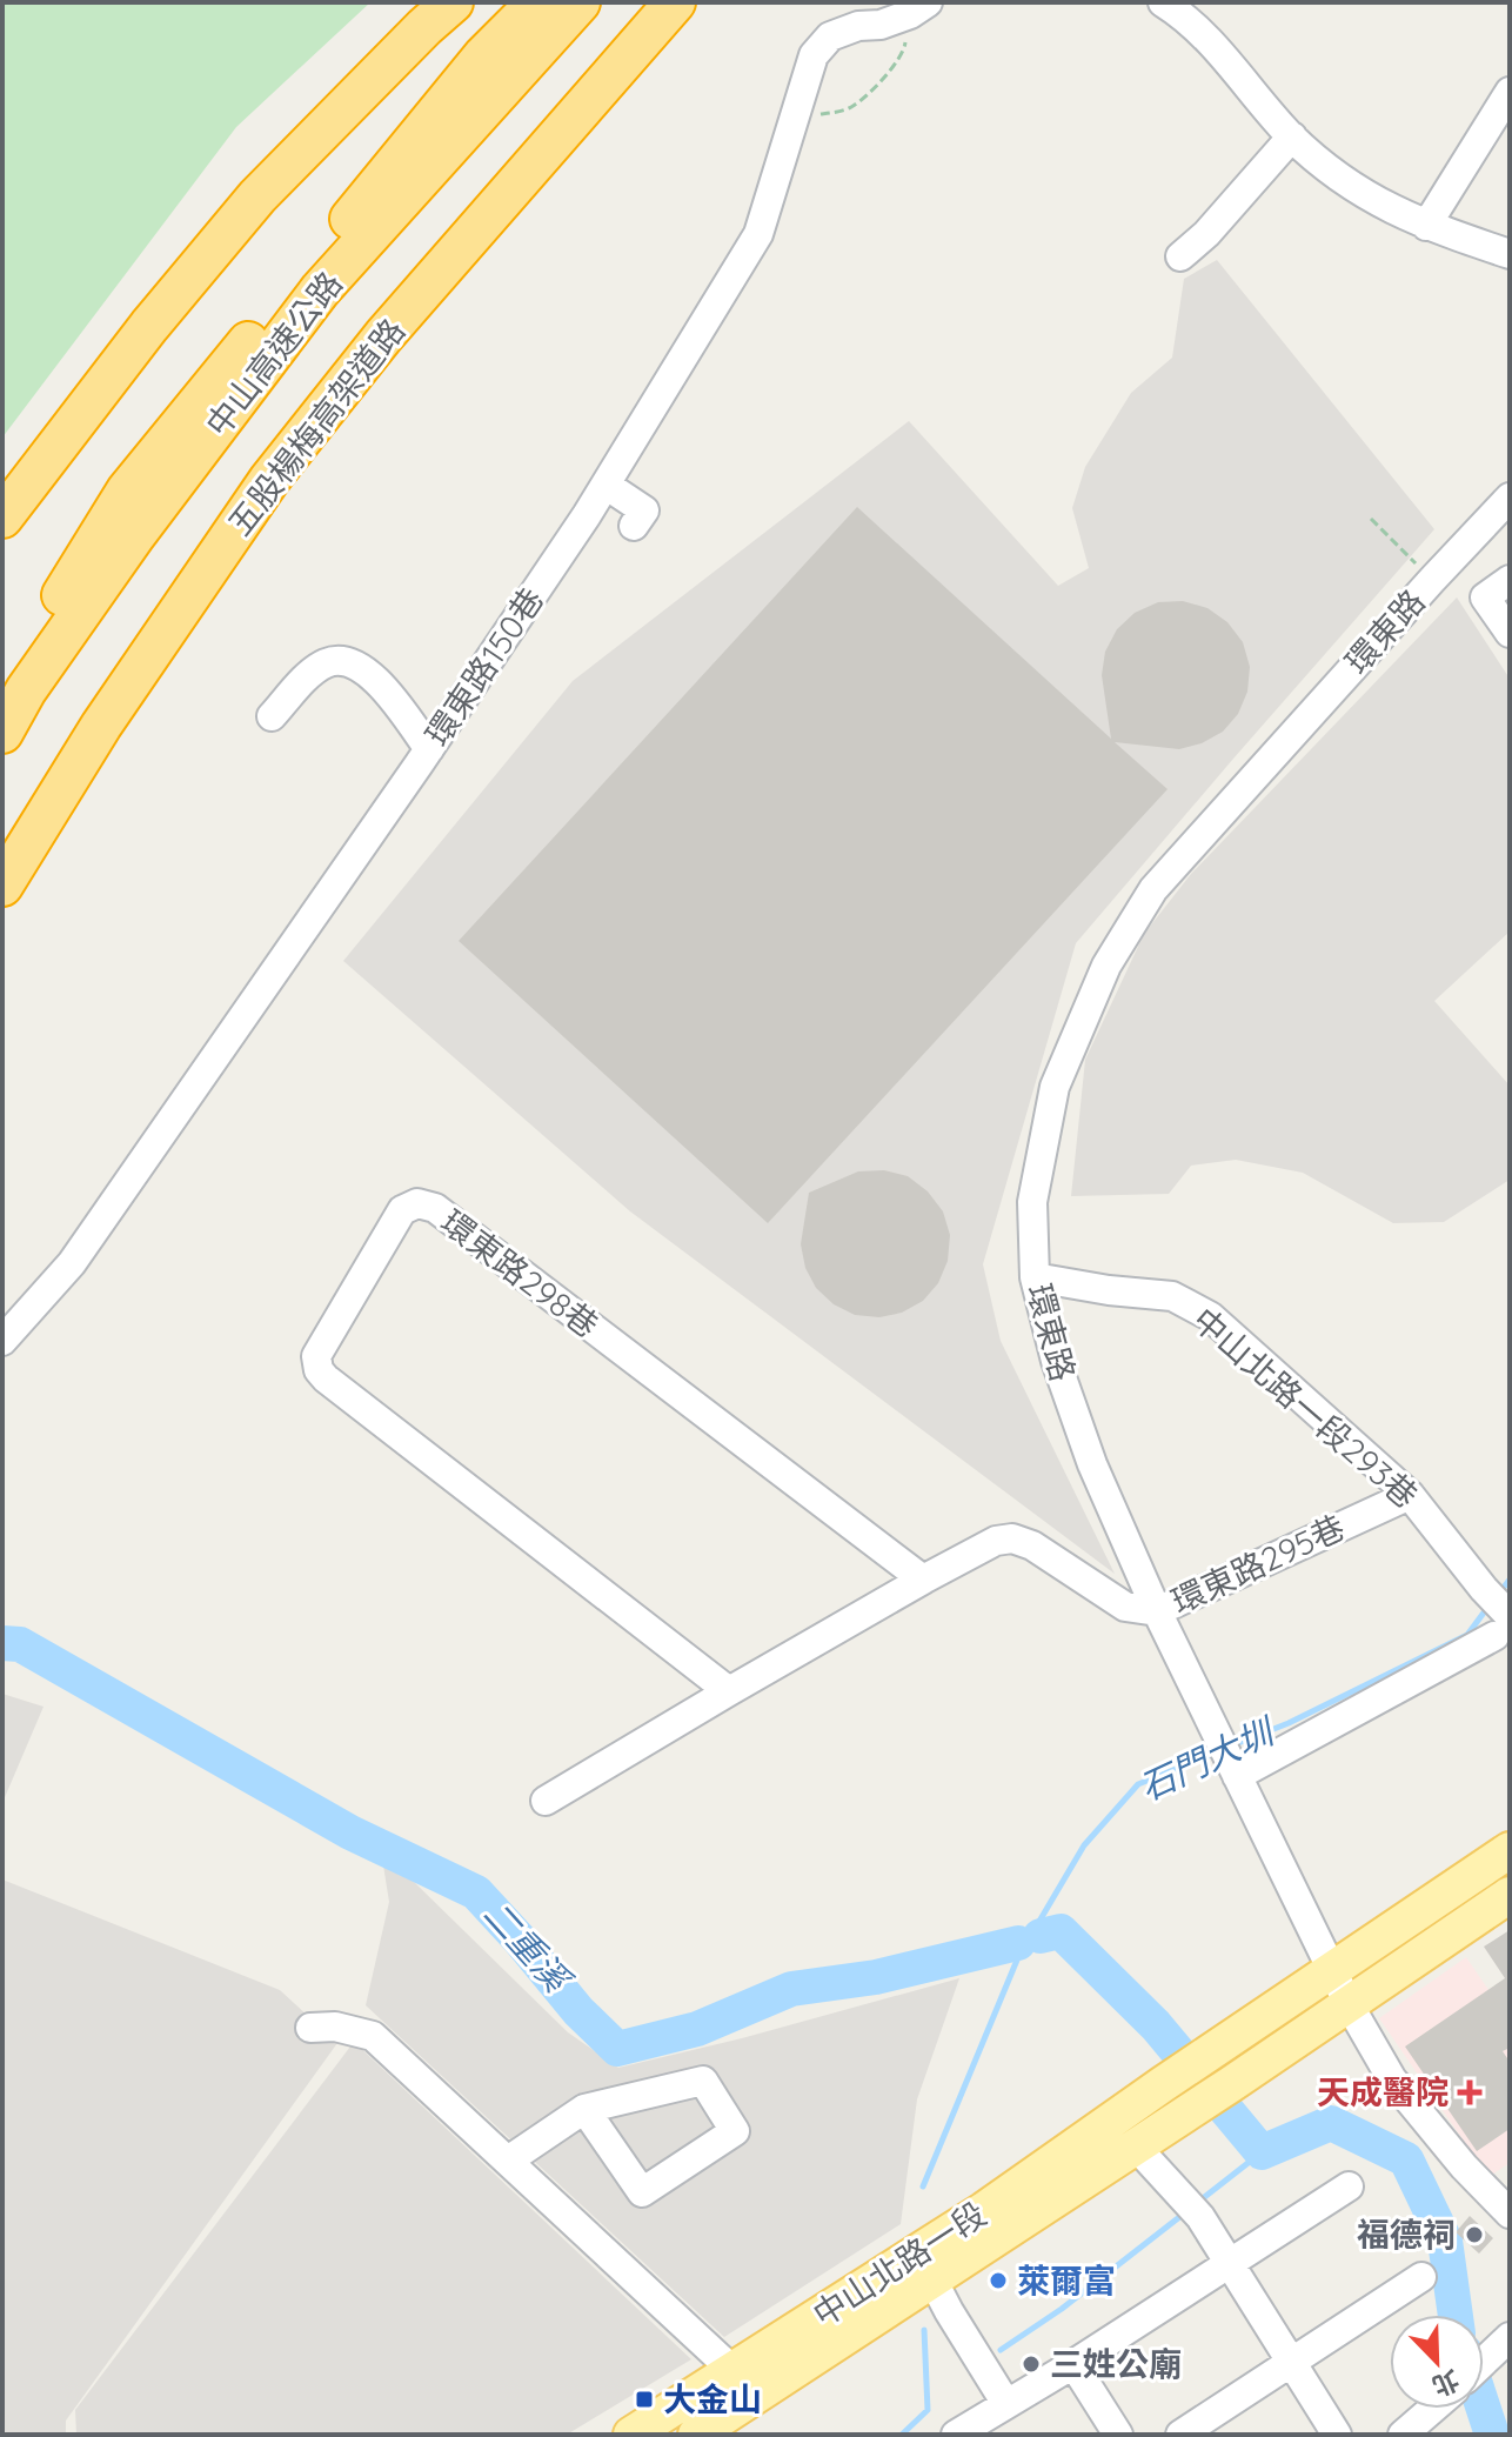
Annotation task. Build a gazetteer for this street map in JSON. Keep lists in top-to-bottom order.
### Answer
{
  "streets": {
    "highway": ["中山高速公路", "五股楊梅高架道路"],
    "main road": ["中山北路一段"],
    "street": [
      "環東路",
      "環東路150巷",
      "環東路298巷",
      "中山北路一段293巷",
      "環東路295巷"
    ]
  },
  "crossings": [
    ["環東路", "中山北路一段293巷"],
    ["環東路", "環東路295巷"],
    ["環東路", "中山北路一段"],
    ["中山北路一段293巷", "環東路295巷"]
  ],
  "water": ["石門大圳", "二重溪"],
  "places": {
    "health": ["天成醫院"],
    "other": ["福德祠", "萊爾富", "三姓公廟"],
    "transit": ["大金山"]
  },
  "north": "bottom right"
}
